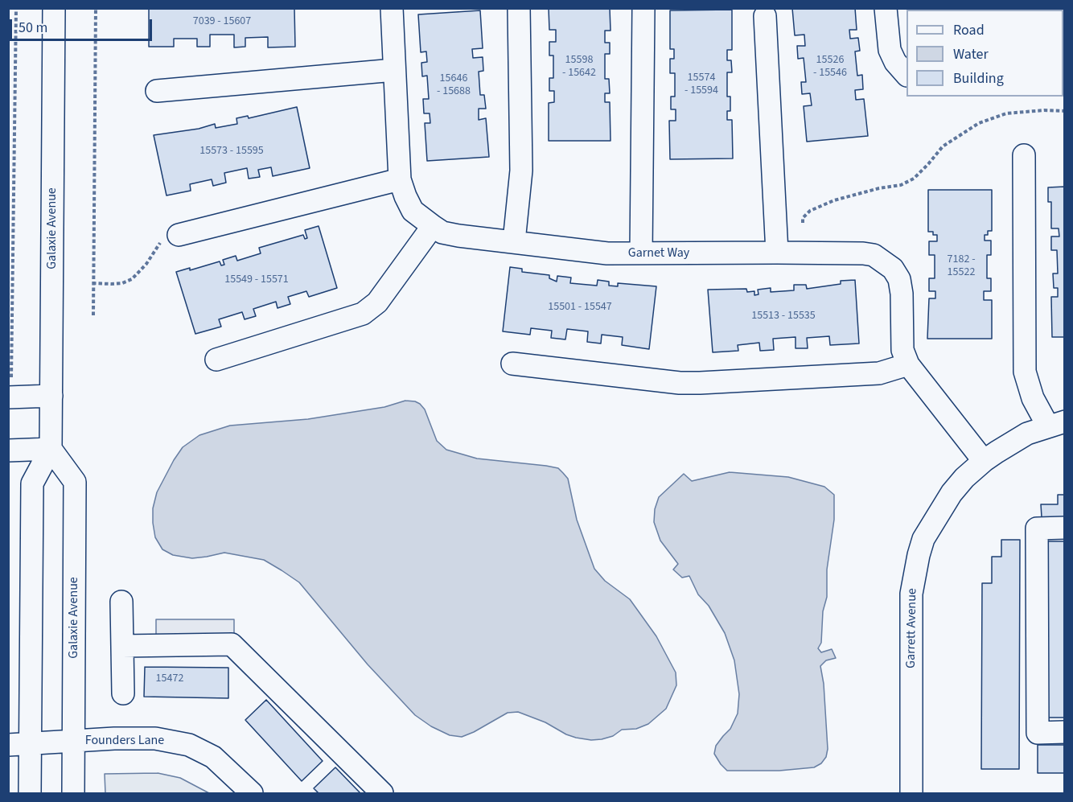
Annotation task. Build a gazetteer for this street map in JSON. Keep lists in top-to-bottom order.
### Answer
{
  "streets": {
    "street": [
      "Galaxie Avenue",
      "Garnet Way",
      "Garrett Avenue",
      "Founders Lane"
    ]
  },
  "crossings": [
    ["Galaxie Avenue", "Founders Lane"],
    ["Garnet Way", "Garrett Avenue"]
  ],
  "house_numbers": [
    "7039 - 15607",
    "15598 - 15642",
    "15526 - 15546",
    "15574 - 15594",
    "15646 - 15688",
    "15573 - 15595",
    "7182 - 15522",
    "15549 - 15571",
    "15501 - 15547",
    "15513 - 15535",
    "15472"
  ],
  "legend": ["Road", "Water", "Building"],
  "scale_bar": "50 m"
}
